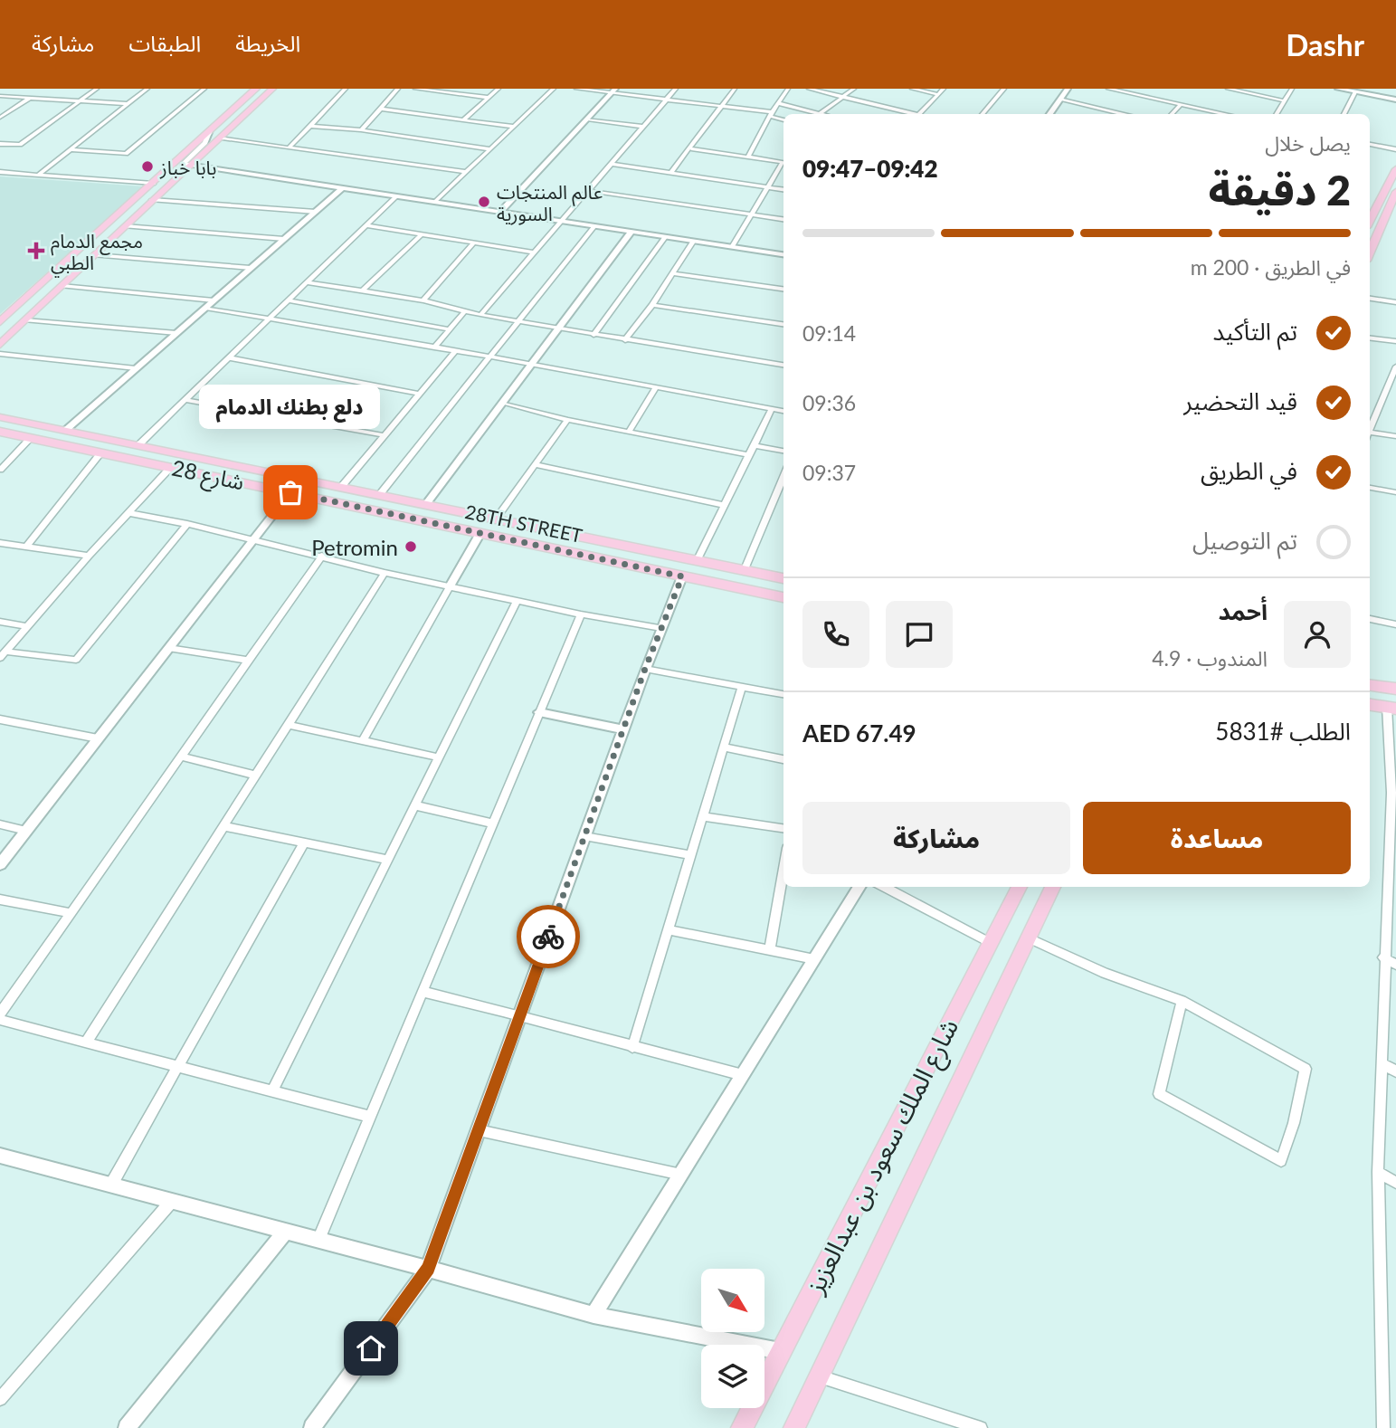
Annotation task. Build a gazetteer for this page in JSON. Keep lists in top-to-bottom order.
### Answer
{
  "streets": {
    "main road": ["شارع 28", "28TH STREET", "شارع الملك سعود بن عبدالعزيز"]
  },
  "places": {
    "other": [
      "بابا خباز",
      "عالم المنتجات السورية",
      "دلع بطنك الدمام",
      "Petromin"
    ],
    "health": ["مجمع الدمام الطبي"]
  },
  "north": "bottom right",
  "page": {
    "header": "Dashr",
    "nav": ["الخريطة", "الطبقات", "مشاركة"],
    "heading": ["2 دقيقة", "يصل خلال", "09:42–09:47"],
    "panel": [
      "أحمد",
      "المندوب · 4.9",
      "الطلب #5831",
      "AED 67.49"
    ],
    "bar": "في الطريق · 200 m",
    "list": [
      ["تم التأكيد", "09:14"],
      ["قيد التحضير", "09:36"],
      ["في الطريق", "09:37"],
      "تم التوصيل"
    ],
    "bubble": "دلع بطنك الدمام",
    "buttons": ["مساعدة", "مشاركة"]
  }
}
